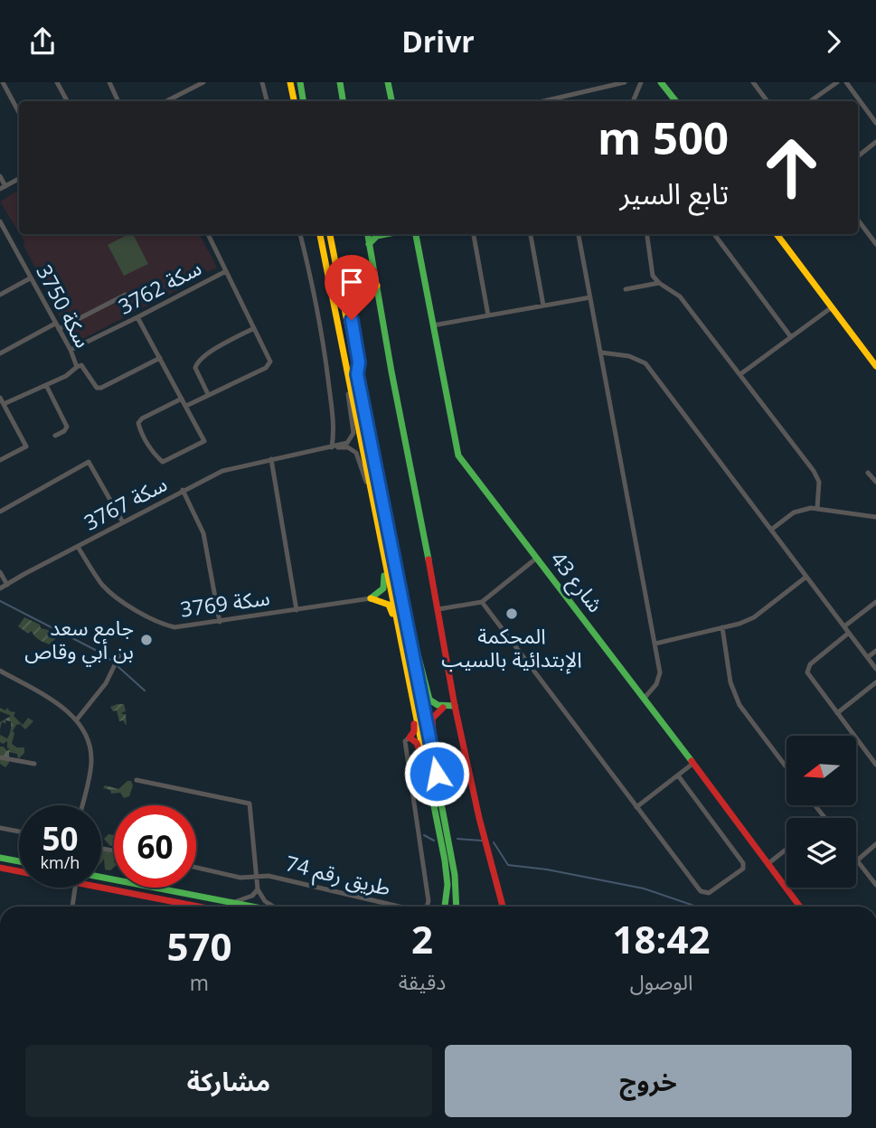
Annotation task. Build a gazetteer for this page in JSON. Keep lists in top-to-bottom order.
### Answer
{
  "streets": {
    "main road": ["شارع 43"],
    "street": [
      "سكة 3762",
      "سكة 3750",
      "سكة 3767",
      "سكة 3769",
      "طريق رقم 74"
    ]
  },
  "crossings": [
    ["سكة 3762", "سكة 3750"],
    ["سكة 3767", "سكة 3769"]
  ],
  "places": ["المحكمة الإبتدائية بالسيب", "جامع سعد بن أبي وقاص"],
  "north": "left",
  "page": {
    "header": "Drivr",
    "turn": ["500 m", "تابع السير"],
    "speed": "50 km/h",
    "limit": "60",
    "eta": [
      "18:42",
      "الوصول",
      "2",
      "دقيقة",
      "570",
      "m"
    ],
    "buttons": ["خروج", "مشاركة"]
  }
}
